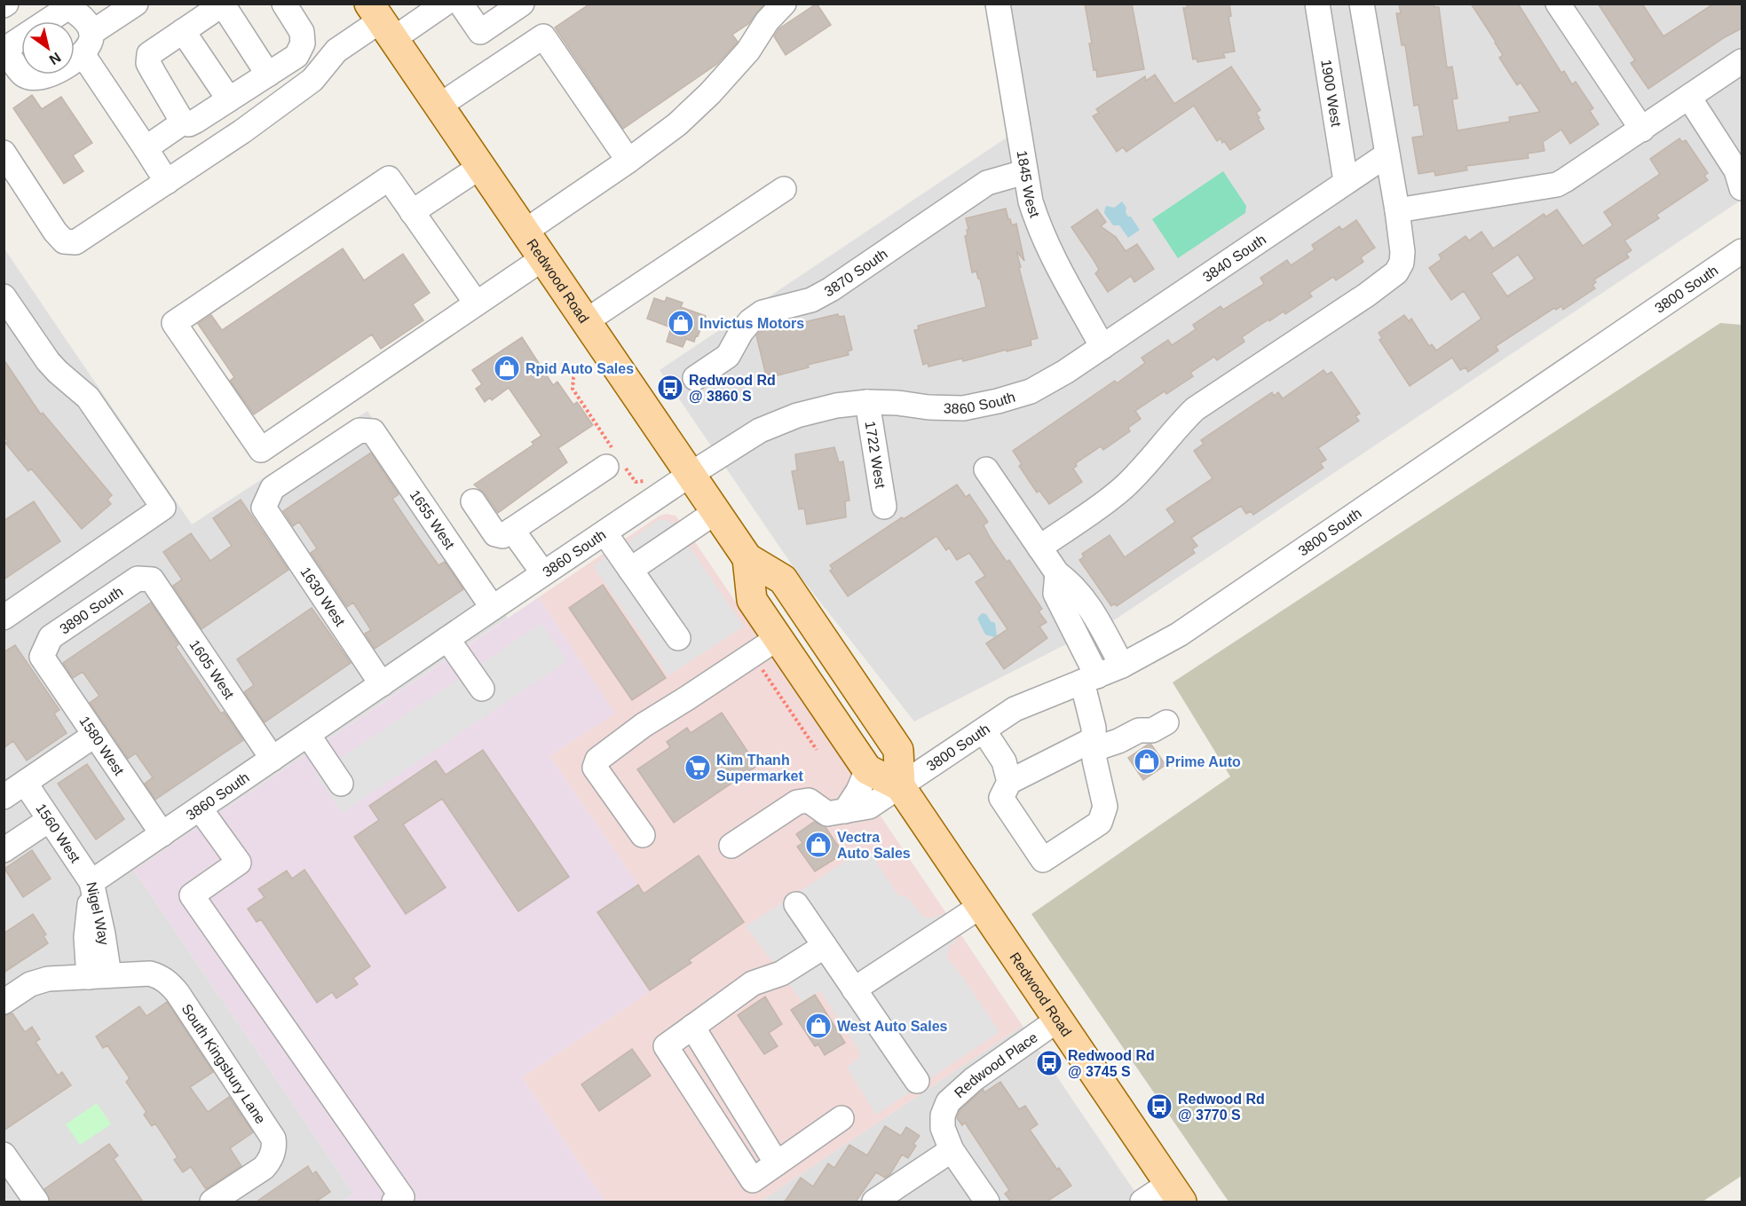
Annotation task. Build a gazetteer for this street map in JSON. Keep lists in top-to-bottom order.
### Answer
{
  "streets": {
    "main road": ["Redwood Road"],
    "street": [
      "1900 West",
      "1845 West",
      "3840 South",
      "3870 South",
      "3800 South",
      "3860 South",
      "1722 West",
      "1655 West",
      "1630 West",
      "3890 South",
      "1605 West",
      "1580 West",
      "1560 West",
      "Nigel Way",
      "South Kingsbury Lane",
      "Redwood Place"
    ]
  },
  "crossings": [
    ["1900 West", "3840 South"],
    ["1845 West", "3840 South"],
    ["1845 West", "3870 South"],
    ["1845 West", "3860 South"],
    ["3840 South", "3860 South"],
    ["Redwood Road", "3800 South"],
    ["Redwood Road", "3860 South"],
    ["Redwood Road", "Redwood Place"],
    ["3860 South", "1722 West"],
    ["3860 South", "1655 West"],
    ["3860 South", "1630 West"],
    ["3860 South", "1605 West"],
    ["3860 South", "1580 West"],
    ["3860 South", "1560 West"],
    ["3860 South", "Nigel Way"],
    ["1655 West", "1630 West"],
    ["3890 South", "1605 West"],
    ["3890 South", "1580 West"],
    ["1560 West", "Nigel Way"],
    ["Nigel Way", "South Kingsbury Lane"]
  ],
  "places": {
    "shop": [
      "Invictus Motors",
      "Rpid Auto Sales",
      "Prime Auto",
      "Vectra Auto Sales",
      "West Auto Sales"
    ],
    "bus stop": ["Redwood Rd @ 3860 S", "Redwood Rd @ 3745 S", "Redwood Rd @ 3770 S"],
    "supermarket": ["Kim Thanh Supermarket"]
  },
  "north": "bottom right"
}
